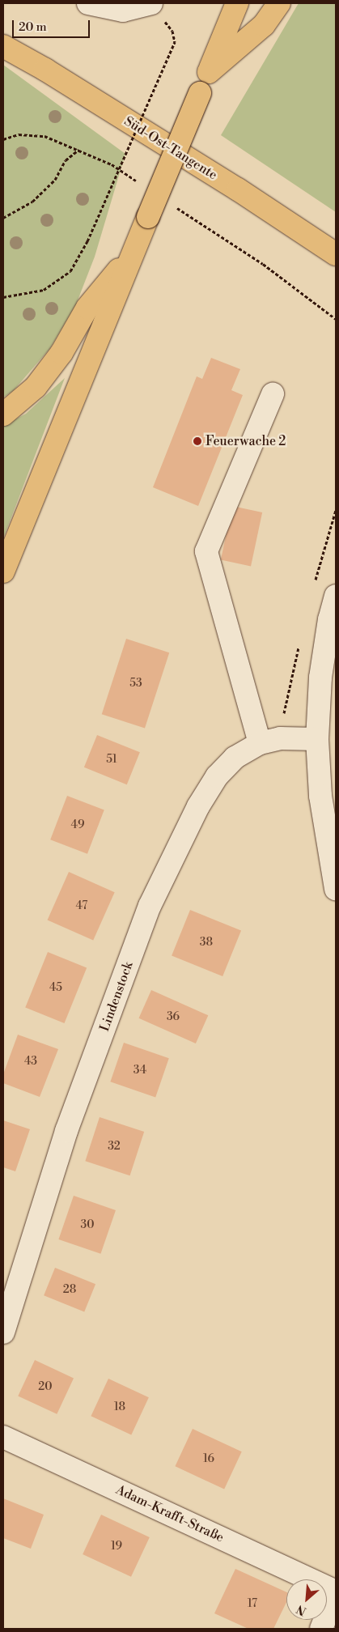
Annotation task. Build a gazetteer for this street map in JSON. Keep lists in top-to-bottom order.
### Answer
{
  "streets": {
    "main road": ["Süd-Ost-Tangente"],
    "street": ["Lindenstock", "Adam-Krafft-Straße"]
  },
  "places": ["Feuerwache 2"],
  "house_numbers": [
    "53",
    "51",
    "49",
    "47",
    "38",
    "45",
    "36",
    "43",
    "34",
    "32",
    "30",
    "28",
    "20",
    "18",
    "16",
    "19",
    "17"
  ],
  "scale_bar": "20 m",
  "north": "bottom left"
}
